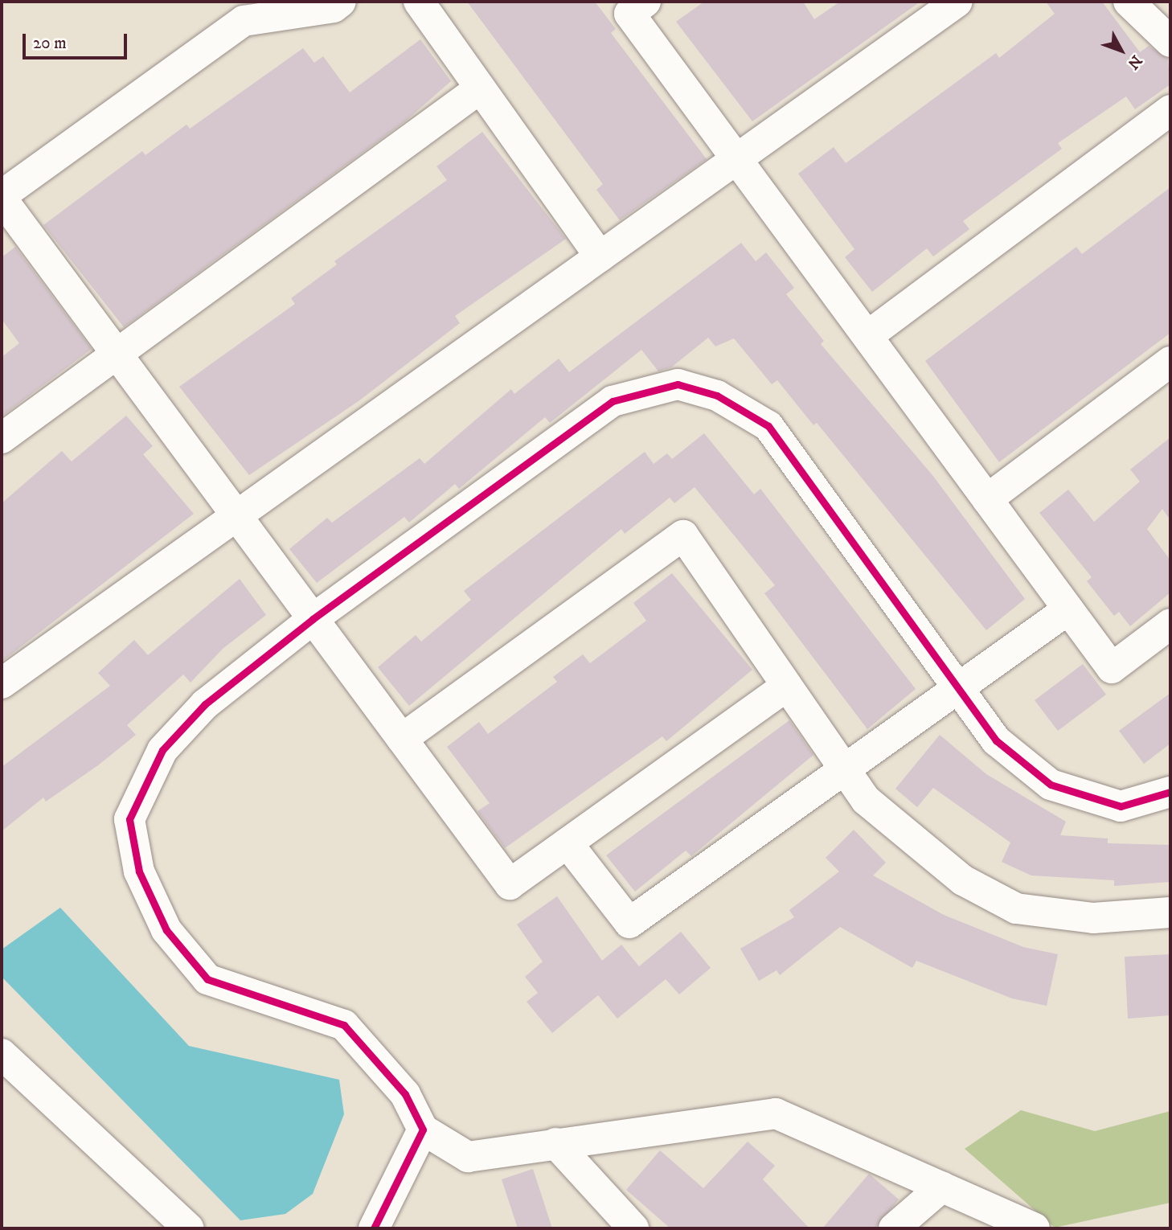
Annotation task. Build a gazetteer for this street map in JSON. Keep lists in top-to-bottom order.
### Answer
{
  "scale_bar": "20 m",
  "north": "bottom right"
}
